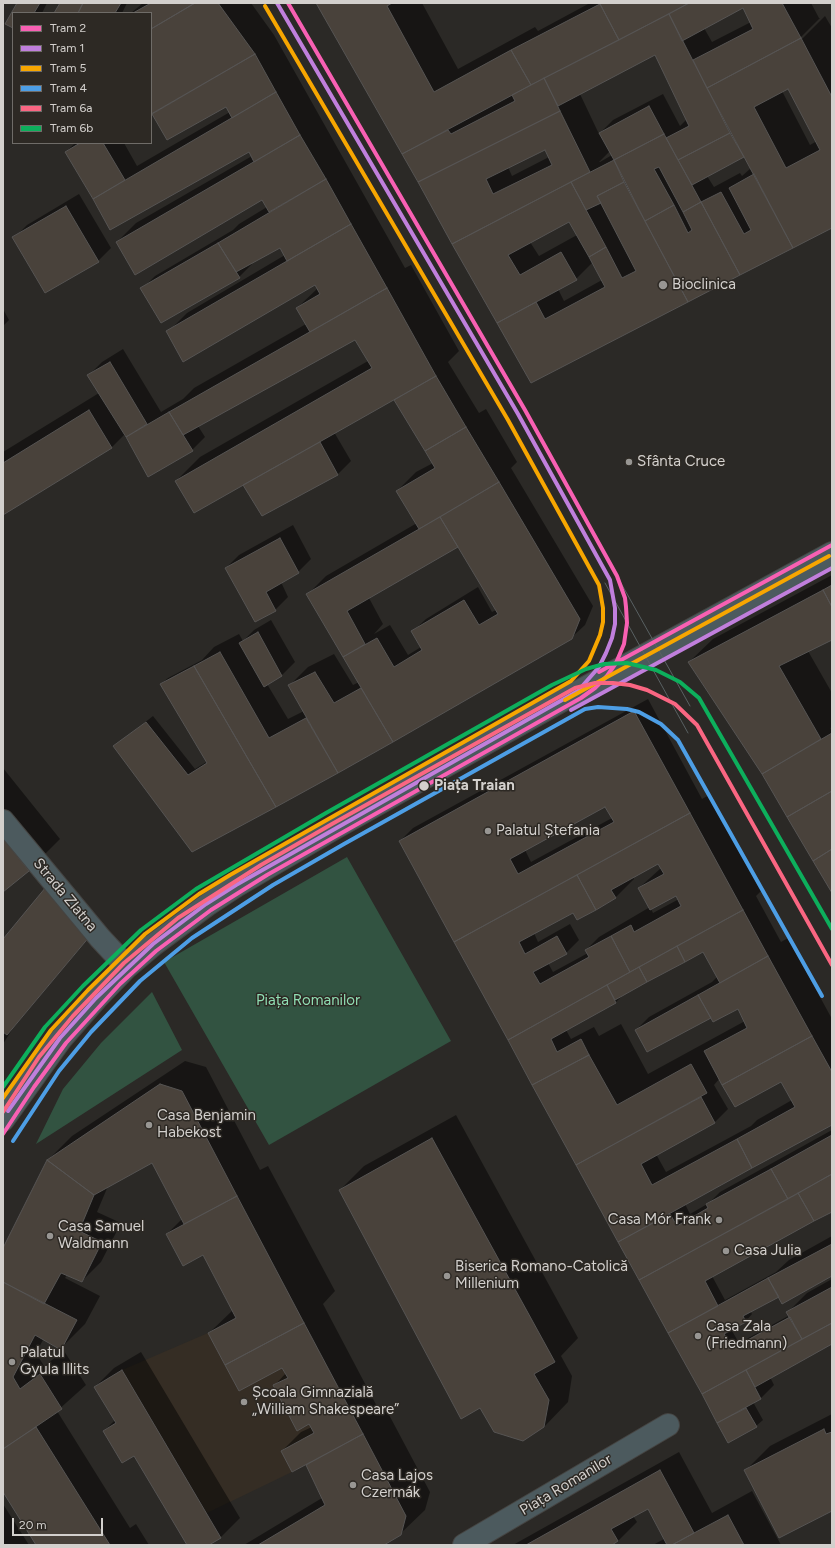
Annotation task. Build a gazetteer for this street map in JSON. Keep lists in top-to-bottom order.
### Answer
{
  "streets": {
    "street": ["Strada Zlatna", "Piața Romanilor"]
  },
  "parks": ["Piața Romanilor"],
  "places": [
    "Bioclinica",
    "Sfânta Cruce",
    "Piața Traian",
    "Palatul Ștefania",
    "Casa Benjamin Habekost",
    "Casa Mór Frank",
    "Casa Samuel Waldmann",
    "Casa Julia",
    "Biserica Romano-Catolică Millenium",
    "Casa Zala (Friedmann)",
    "Palatul Gyula Illits",
    "Școala Gimnazială „William Shakespeare”",
    "Casa Lajos Czermák"
  ],
  "lines": [
    "tram line 2",
    "tram line 1",
    "tram line 5",
    "tram line 6b",
    "tram line 6a",
    "tram line 4"
  ],
  "legend": [
    "Tram 2",
    "Tram 1",
    "Tram 5",
    "Tram 4",
    "Tram 6a",
    "Tram 6b"
  ],
  "scale_bar": "20 m"
}
